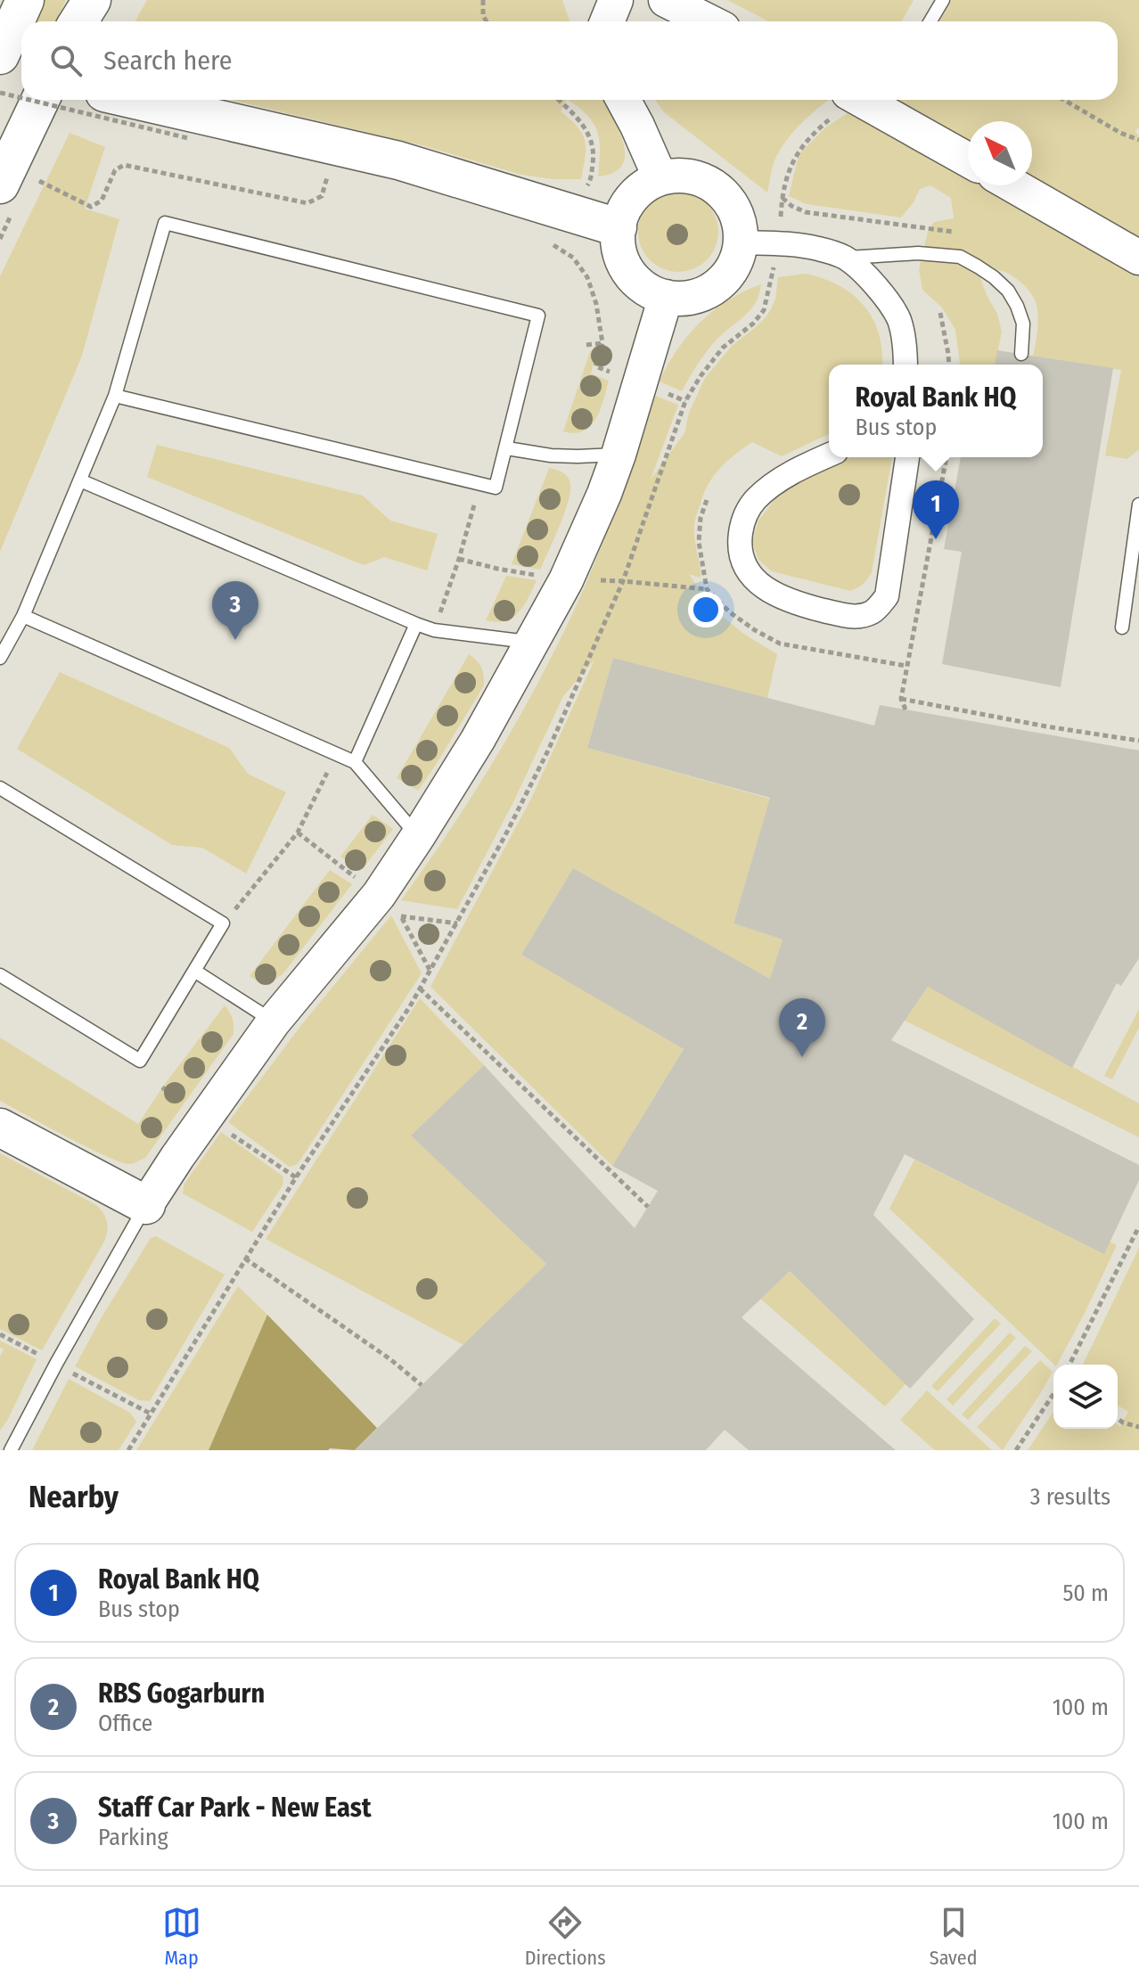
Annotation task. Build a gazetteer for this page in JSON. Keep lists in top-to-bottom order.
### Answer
{
  "north": "top left",
  "page": {
    "search": "Search here",
    "popup": ["Royal Bank HQ", "Bus stop"],
    "pins": ["1", "3", "2"],
    "heading": ["Nearby", "3 results"],
    "list": [
      {
        "mark": "1",
        "name": "Royal Bank HQ",
        "note": "Bus stop",
        "value": "50 m"
      },
      {
        "mark": "2",
        "name": "RBS Gogarburn",
        "note": "Office",
        "value": "100 m"
      },
      {
        "mark": "3",
        "name": "Staff Car Park - New East",
        "note": "Parking",
        "value": "100 m"
      }
    ],
    "nav": ["Map", "Directions", "Saved"]
  }
}
